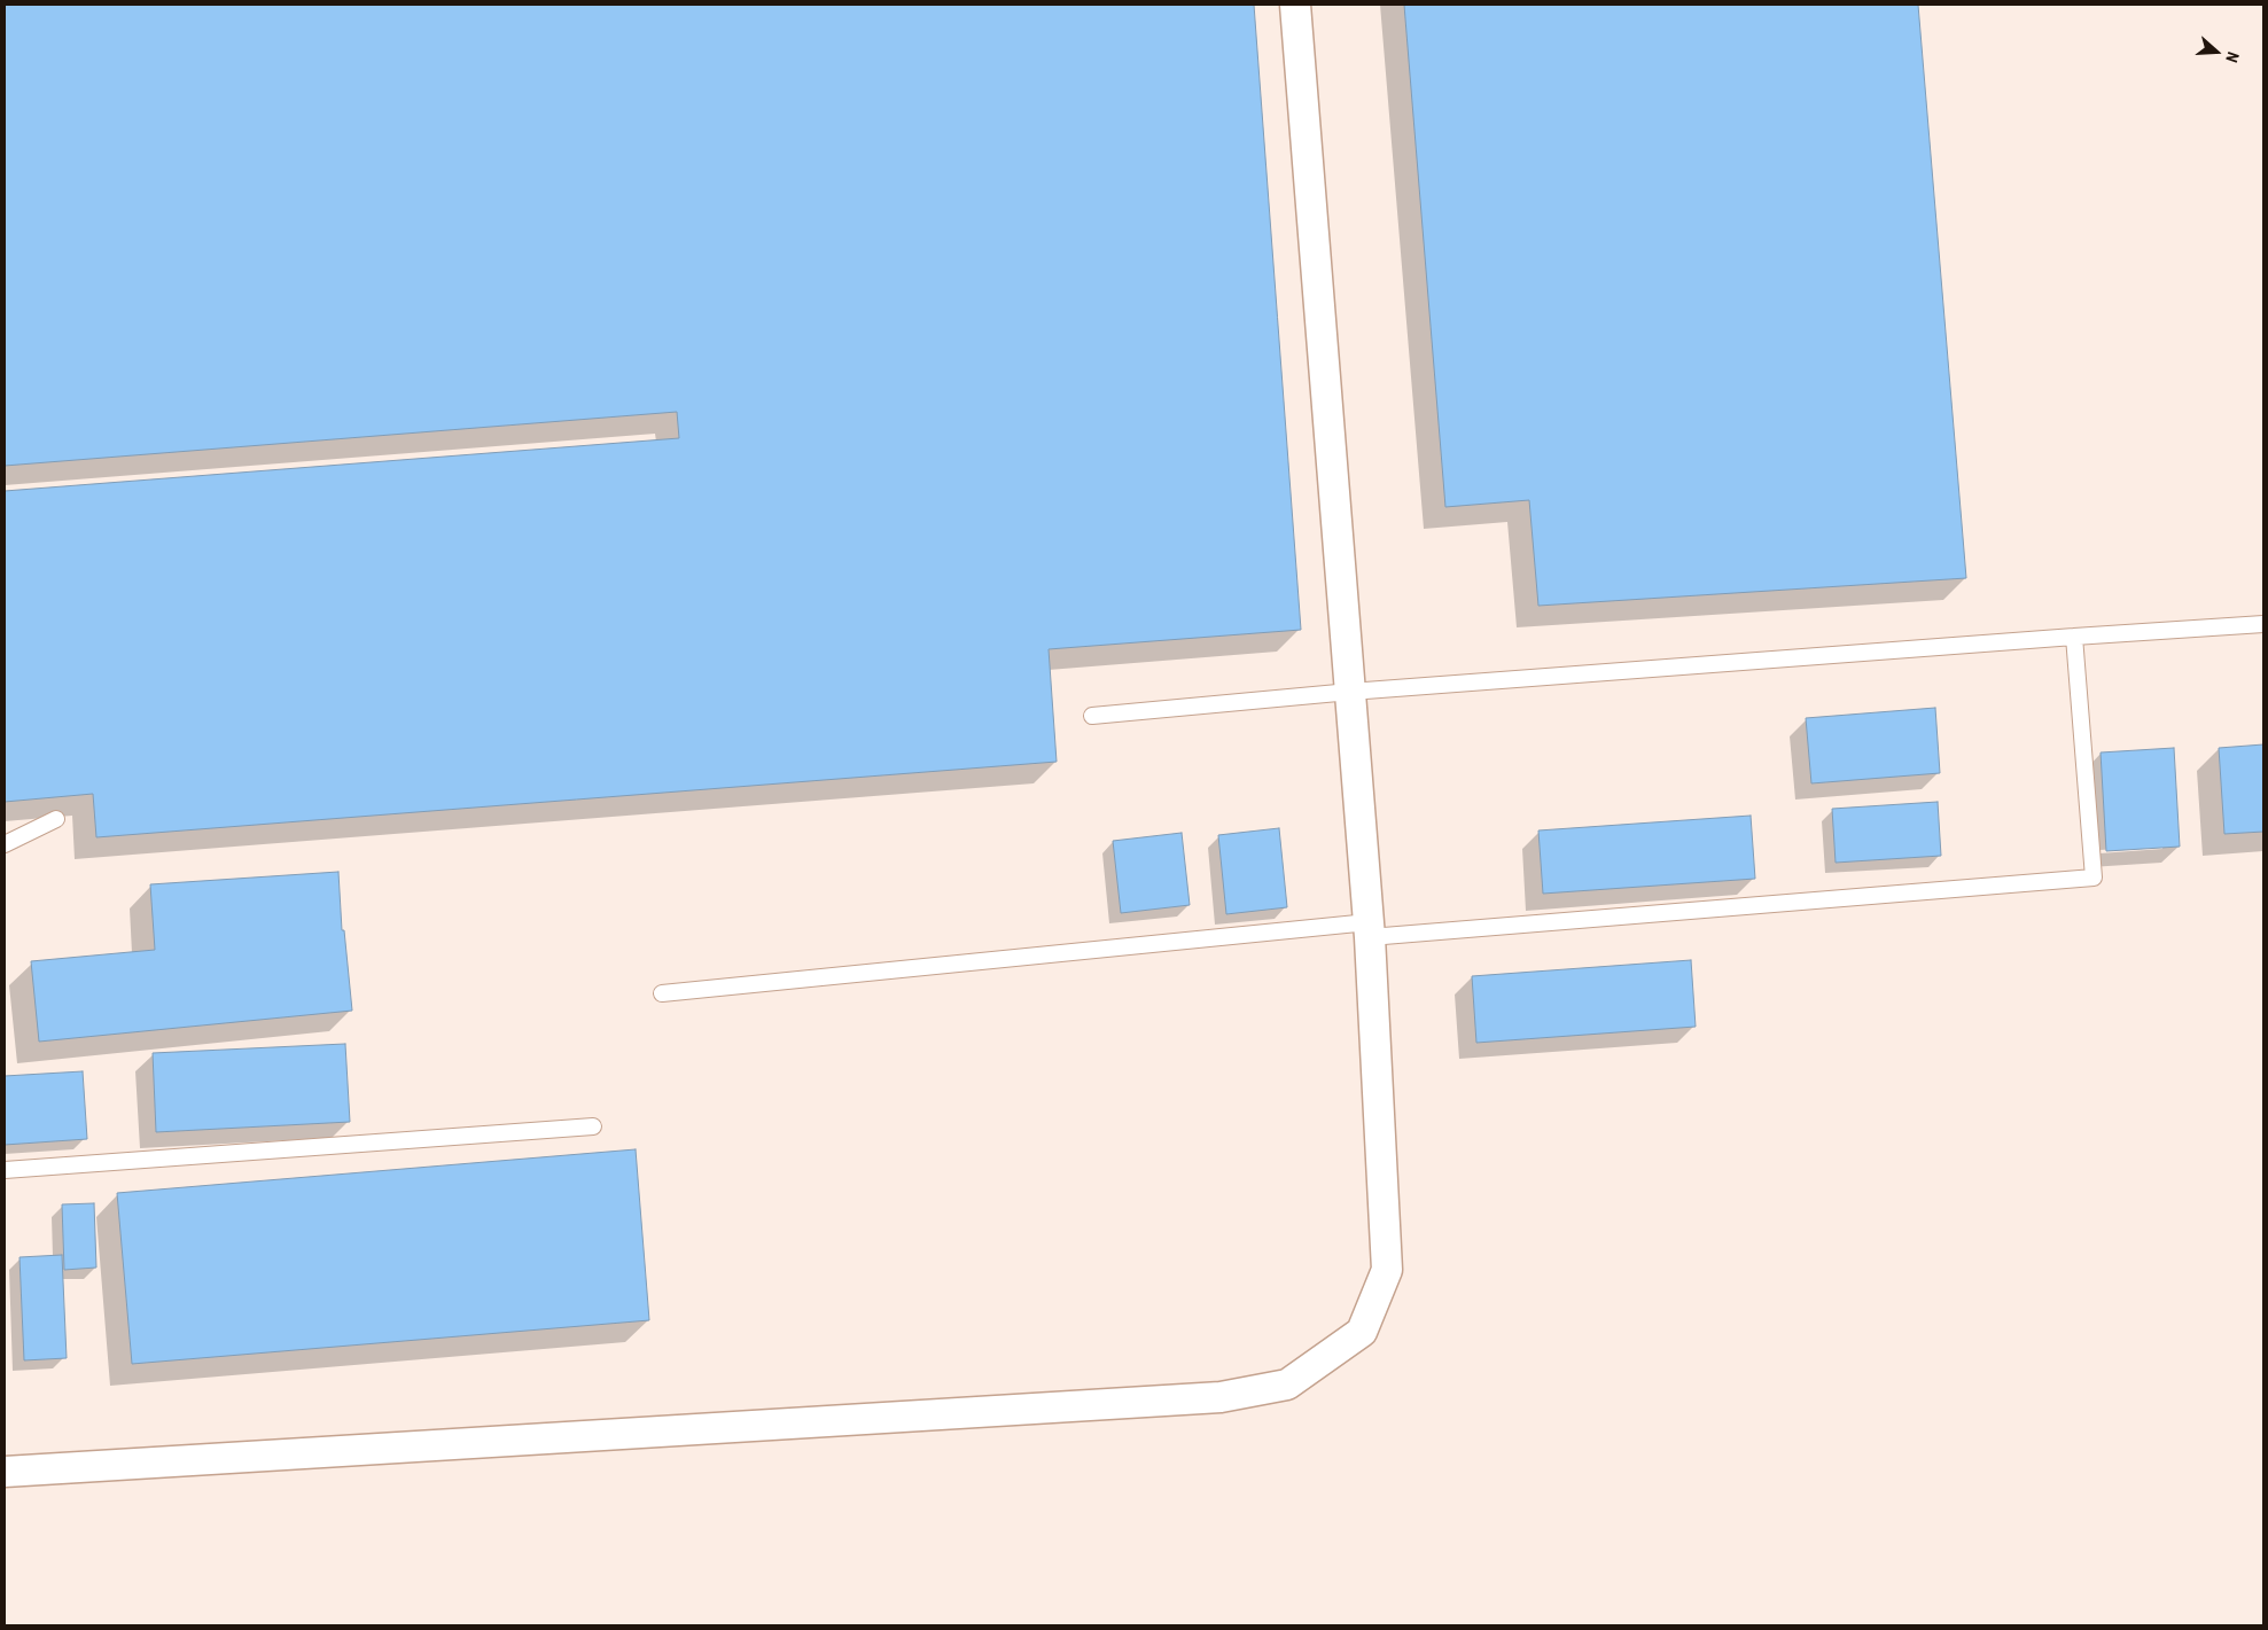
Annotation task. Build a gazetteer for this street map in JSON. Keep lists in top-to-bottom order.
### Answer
{
  "north": "right"
}
